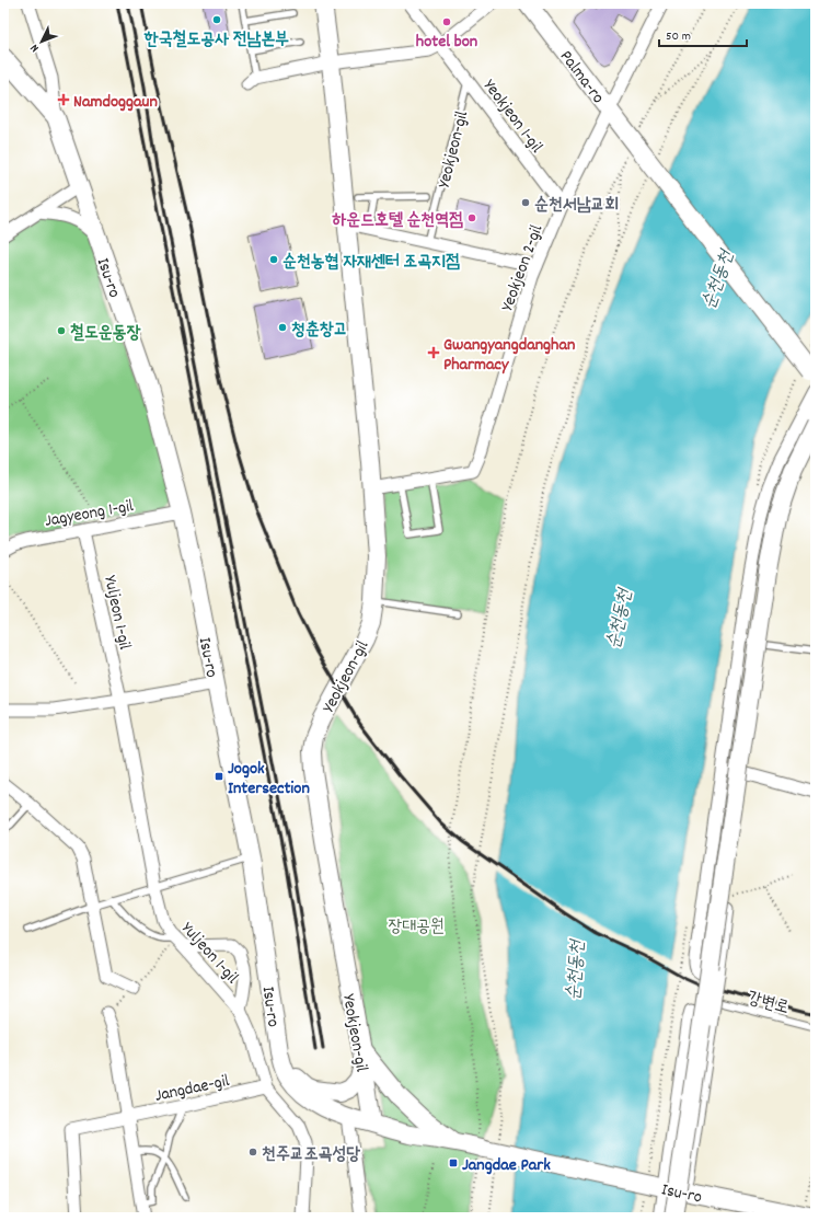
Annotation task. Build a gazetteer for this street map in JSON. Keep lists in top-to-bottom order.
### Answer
{
  "streets": {
    "main road": ["Palma-ro", "Yeokjeon-gil", "Isu-ro"],
    "street": [
      "Yeokjeon 1-gil",
      "Yeokjeon 2-gil",
      "Jagyeong 1-gil",
      "Yuljeon 1-gil",
      "Jangdae-gil"
    ],
    "lane": ["강변로"]
  },
  "crossings": [
    ["Palma-ro", "Yeokjeon 2-gil"],
    ["Yeokjeon 1-gil", "Yeokjeon-gil"],
    ["Yeokjeon 1-gil", "Yeokjeon 2-gil"],
    ["Yeokjeon-gil", "Yeokjeon 2-gil"],
    ["Yeokjeon-gil", "Isu-ro"],
    ["Isu-ro", "Jagyeong 1-gil"],
    ["Jagyeong 1-gil", "Yuljeon 1-gil"],
    ["Yuljeon 1-gil", "Jangdae-gil"]
  ],
  "water": ["순천동천"],
  "parks": ["장대공원"],
  "places": {
    "other": [
      "한국철도공사 전남본부",
      "hotel bon",
      "순천서남교회",
      "하운드호텔 순천역점",
      "순천농협 자재센터 조곡지점",
      "청춘창고",
      "철도운동장",
      "천주교조곡성당"
    ],
    "health": ["Namdoggaun", "Gwangyangdanghan Pharmacy"],
    "transit": ["Jogok Intersection", "Jangdae Park"]
  },
  "scale_bar": "50 m",
  "north": "bottom left"
}
